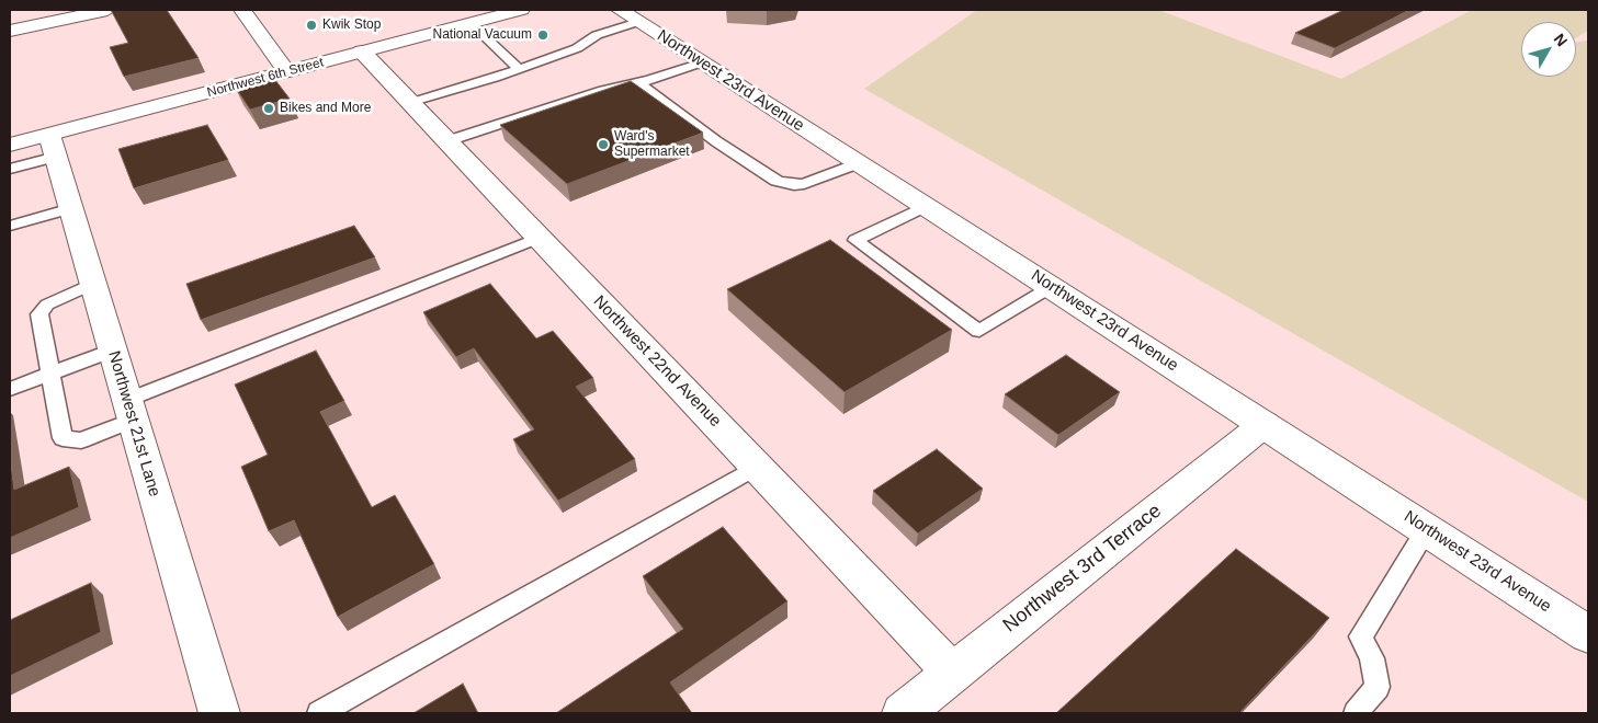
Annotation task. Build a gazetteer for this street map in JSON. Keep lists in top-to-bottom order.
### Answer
{
  "streets": {
    "street": [
      "Northwest 6th Street",
      "Northwest 23rd Avenue",
      "Northwest 22nd Avenue",
      "Northwest 21st Lane",
      "Northwest 3rd Terrace"
    ]
  },
  "crossings": [
    ["Northwest 6th Street", "Northwest 22nd Avenue"],
    ["Northwest 6th Street", "Northwest 21st Lane"],
    ["Northwest 23rd Avenue", "Northwest 3rd Terrace"],
    ["Northwest 22nd Avenue", "Northwest 3rd Terrace"]
  ],
  "places": [
    "Kwik Stop",
    "National Vacuum",
    "Bikes and More",
    "Ward's Supermarket"
  ],
  "north": "top right"
}
